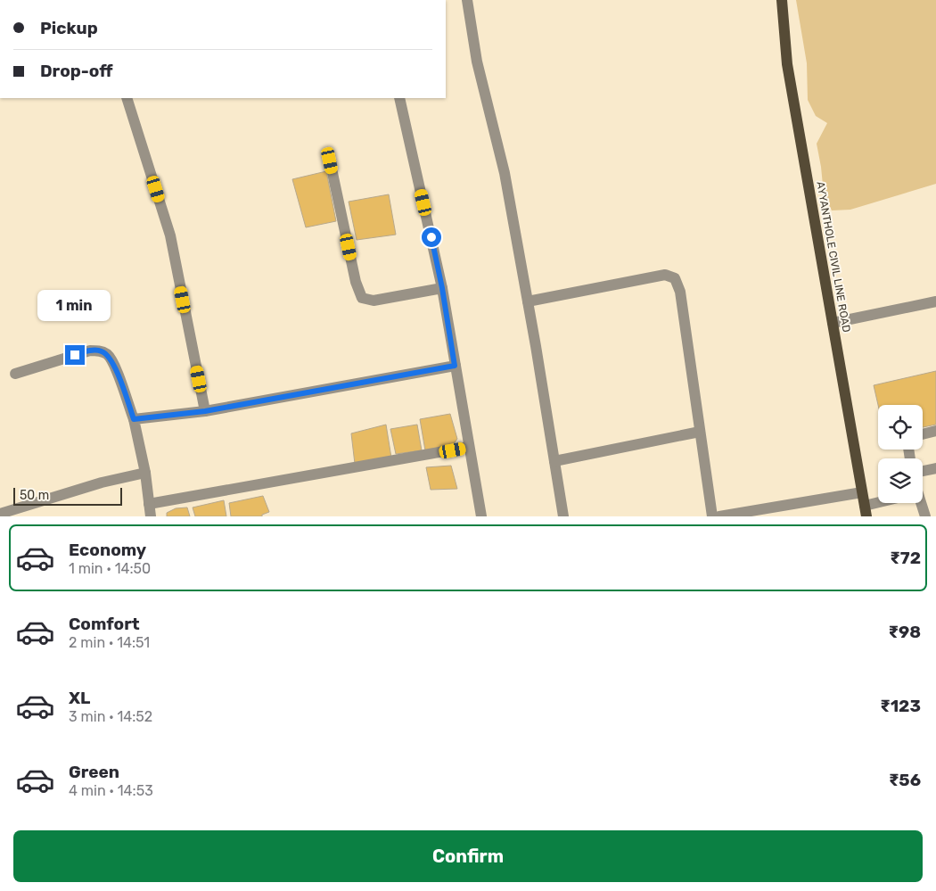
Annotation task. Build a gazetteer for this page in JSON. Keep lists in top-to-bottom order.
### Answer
{
  "streets": {
    "main road": ["AYYANTHOLE CIVIL LINE ROAD"]
  },
  "scale_bar": "50 m",
  "page": {
    "banner": ["Pickup", "Drop-off"],
    "bubble": "1 min",
    "scale": "50 m",
    "list": [
      {
        "name": "Economy",
        "note": "1 min · 14:50",
        "value": "₹72"
      },
      {
        "name": "Comfort",
        "note": "2 min · 14:51",
        "value": "₹98"
      },
      {
        "name": "XL",
        "note": "3 min · 14:52",
        "value": "₹123"
      },
      {
        "name": "Green",
        "note": "4 min · 14:53",
        "value": "₹56"
      }
    ],
    "buttons": "Confirm"
  }
}
